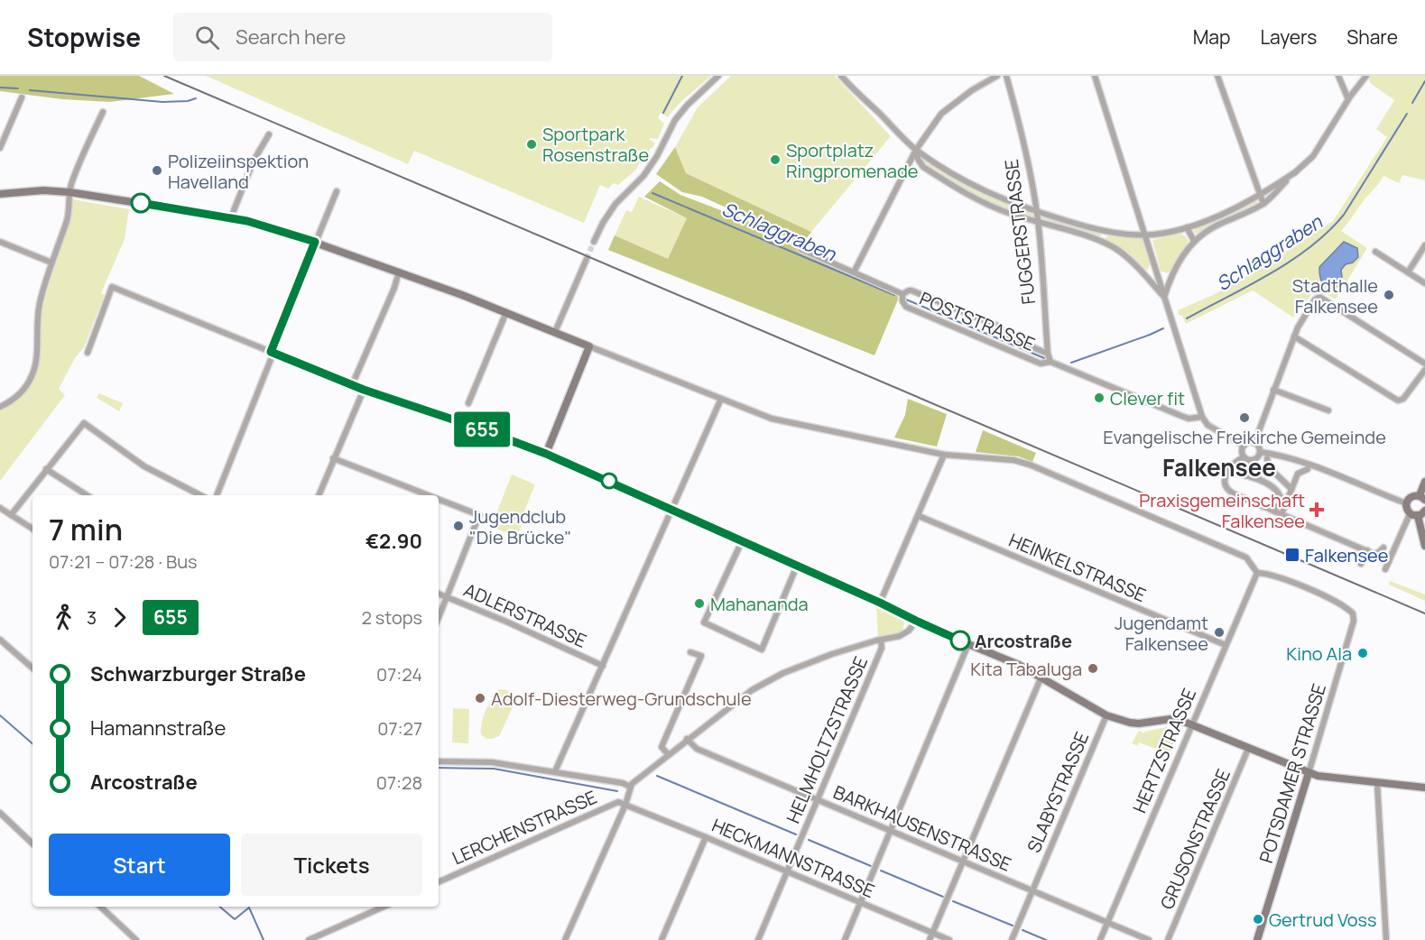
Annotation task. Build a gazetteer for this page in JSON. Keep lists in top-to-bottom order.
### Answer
{
  "streets": {
    "street": [
      "FUGGERSTRASSE",
      "POSTSTRASSE",
      "HEINKELSTRASSE",
      "ADLERSTRASSE",
      "HELMHOLTZSTRASSE",
      "HERTZSTRASSE",
      "POTSDAMER STRASSE",
      "SLABYSTRASSE",
      "LERCHENSTRASSE",
      "BARKHAUSENSTRASSE",
      "GRUSONSTRASSE",
      "HECKMANNSTRASSE"
    ]
  },
  "crossings": [
    ["FUGGERSTRASSE", "POSTSTRASSE"],
    ["HEINKELSTRASSE", "HERTZSTRASSE"],
    ["HELMHOLTZSTRASSE", "BARKHAUSENSTRASSE"],
    ["HELMHOLTZSTRASSE", "HECKMANNSTRASSE"],
    ["HERTZSTRASSE", "POTSDAMER STRASSE"],
    ["HERTZSTRASSE", "BARKHAUSENSTRASSE"],
    ["SLABYSTRASSE", "BARKHAUSENSTRASSE"],
    ["LERCHENSTRASSE", "HECKMANNSTRASSE"]
  ],
  "districts": ["Falkensee"],
  "water": ["Schlaggraben"],
  "places": {
    "other": [
      "Sportpark Rosenstraße",
      "Sportplatz Ringpromenade",
      "Polizeiinspektion Havelland",
      "Stadthalle Falkensee",
      "Clever fit",
      "Evangelische Freikirche Gemeinde",
      "Jugendclub \"Die Brücke\"",
      "Mahananda",
      "Jugendamt Falkensee",
      "Arcostraße",
      "Kino Ala",
      "Kita Tabaluga",
      "Adolf-Diesterweg-Grundschule",
      "Gertrud Voss"
    ],
    "health": ["Praxisgemeinschaft Falkensee"],
    "transit": ["Falkensee"]
  },
  "lines": ["bus line 655"],
  "page": {
    "header": "Stopwise",
    "search": "Search here",
    "nav": ["Map", "Layers", "Share"],
    "on_map": "655",
    "heading": ["7 min", "07:21 – 07:28 · Bus", "€2.90"],
    "legs": ["3", "655", "2 stops"],
    "list": [
      {
        "name": "Schwarzburger Straße",
        "value": "07:24"
      },
      {
        "name": "Hamannstraße",
        "value": "07:27"
      },
      {
        "name": "Arcostraße",
        "value": "07:28"
      }
    ],
    "buttons": ["Start", "Tickets"]
  }
}
